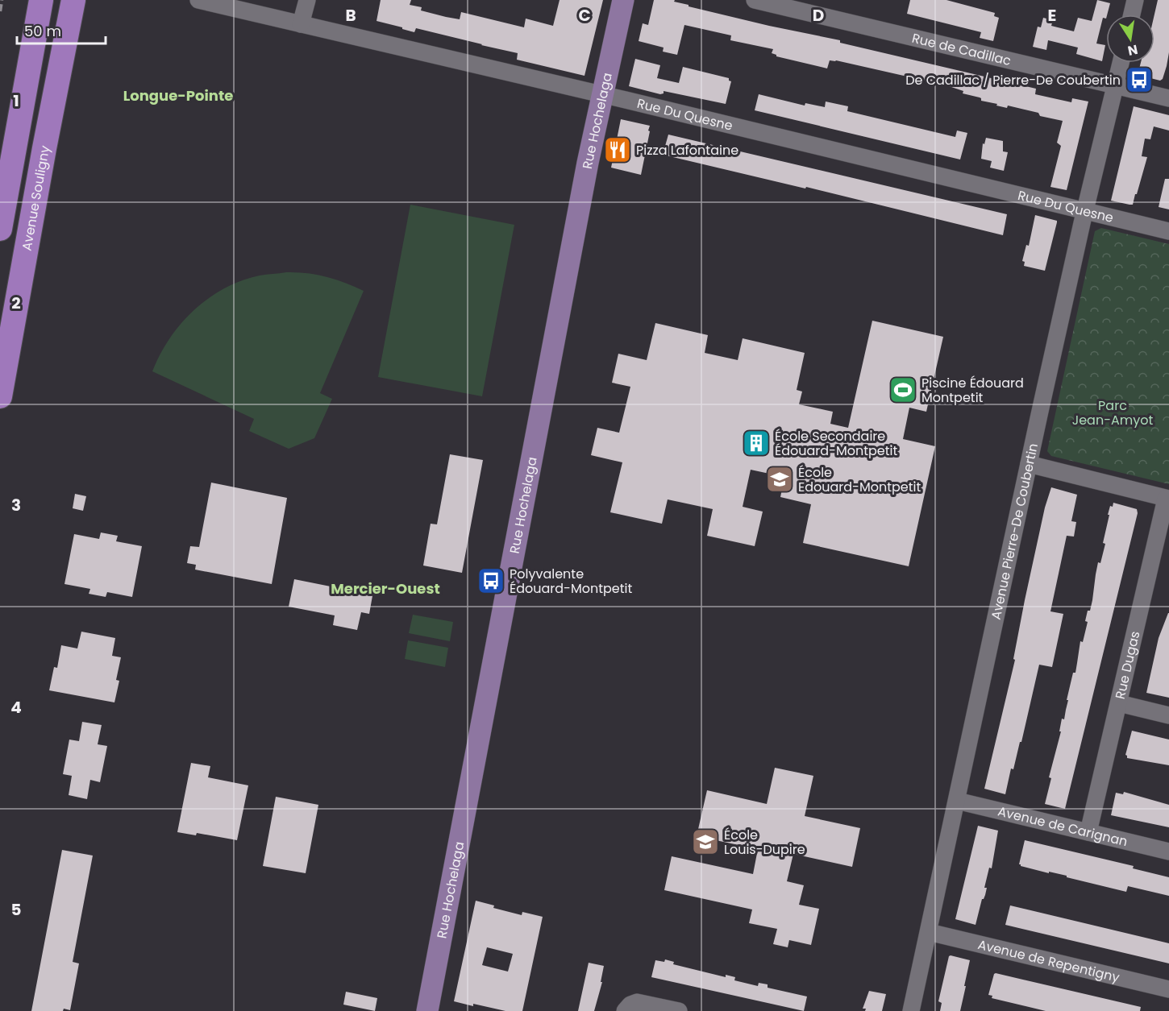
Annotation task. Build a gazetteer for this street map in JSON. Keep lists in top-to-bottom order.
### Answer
{
  "streets": {
    "highway": ["Avenue Souligny"],
    "main road": ["Rue Hochelaga"],
    "street": [
      "Rue de Cadillac",
      "Rue Du Quesne",
      "Avenue Pierre-De Coubertin",
      "Rue Dugas",
      "Avenue de Carignan",
      "Avenue de Repentigny"
    ]
  },
  "crossings": [
    ["Rue de Cadillac", "Avenue Pierre-De Coubertin"],
    ["Rue Du Quesne", "Rue Hochelaga"],
    ["Rue Du Quesne", "Avenue Pierre-De Coubertin"],
    ["Avenue Pierre-De Coubertin", "Avenue de Carignan"],
    ["Avenue Pierre-De Coubertin", "Avenue de Repentigny"],
    ["Rue Dugas", "Avenue de Carignan"]
  ],
  "districts": ["Longue-Pointe", "Mercier-Ouest"],
  "parks": ["Parc Jean-Amyot"],
  "places": {
    "bus stop": ["De Cadillac / Pierre-De Coubertin", "Polyvalente Édouard-Montpetit"],
    "restaurant": ["Pizza Lafontaine"],
    "sports": ["Piscine Édouard Montpetit"],
    "building": ["École Secondaire Édouard-Montpetit"],
    "school or university": ["École Edouard-Montpetit", "École Louis-Dupire"]
  },
  "scale_bar": "50 m",
  "north": "bottom",
  "grid": {
    "columns": [
      "B",
      "C",
      "D",
      "E"
    ],
    "rows": [
      "1",
      "2",
      "3",
      "4",
      "5"
    ]
  }
}
